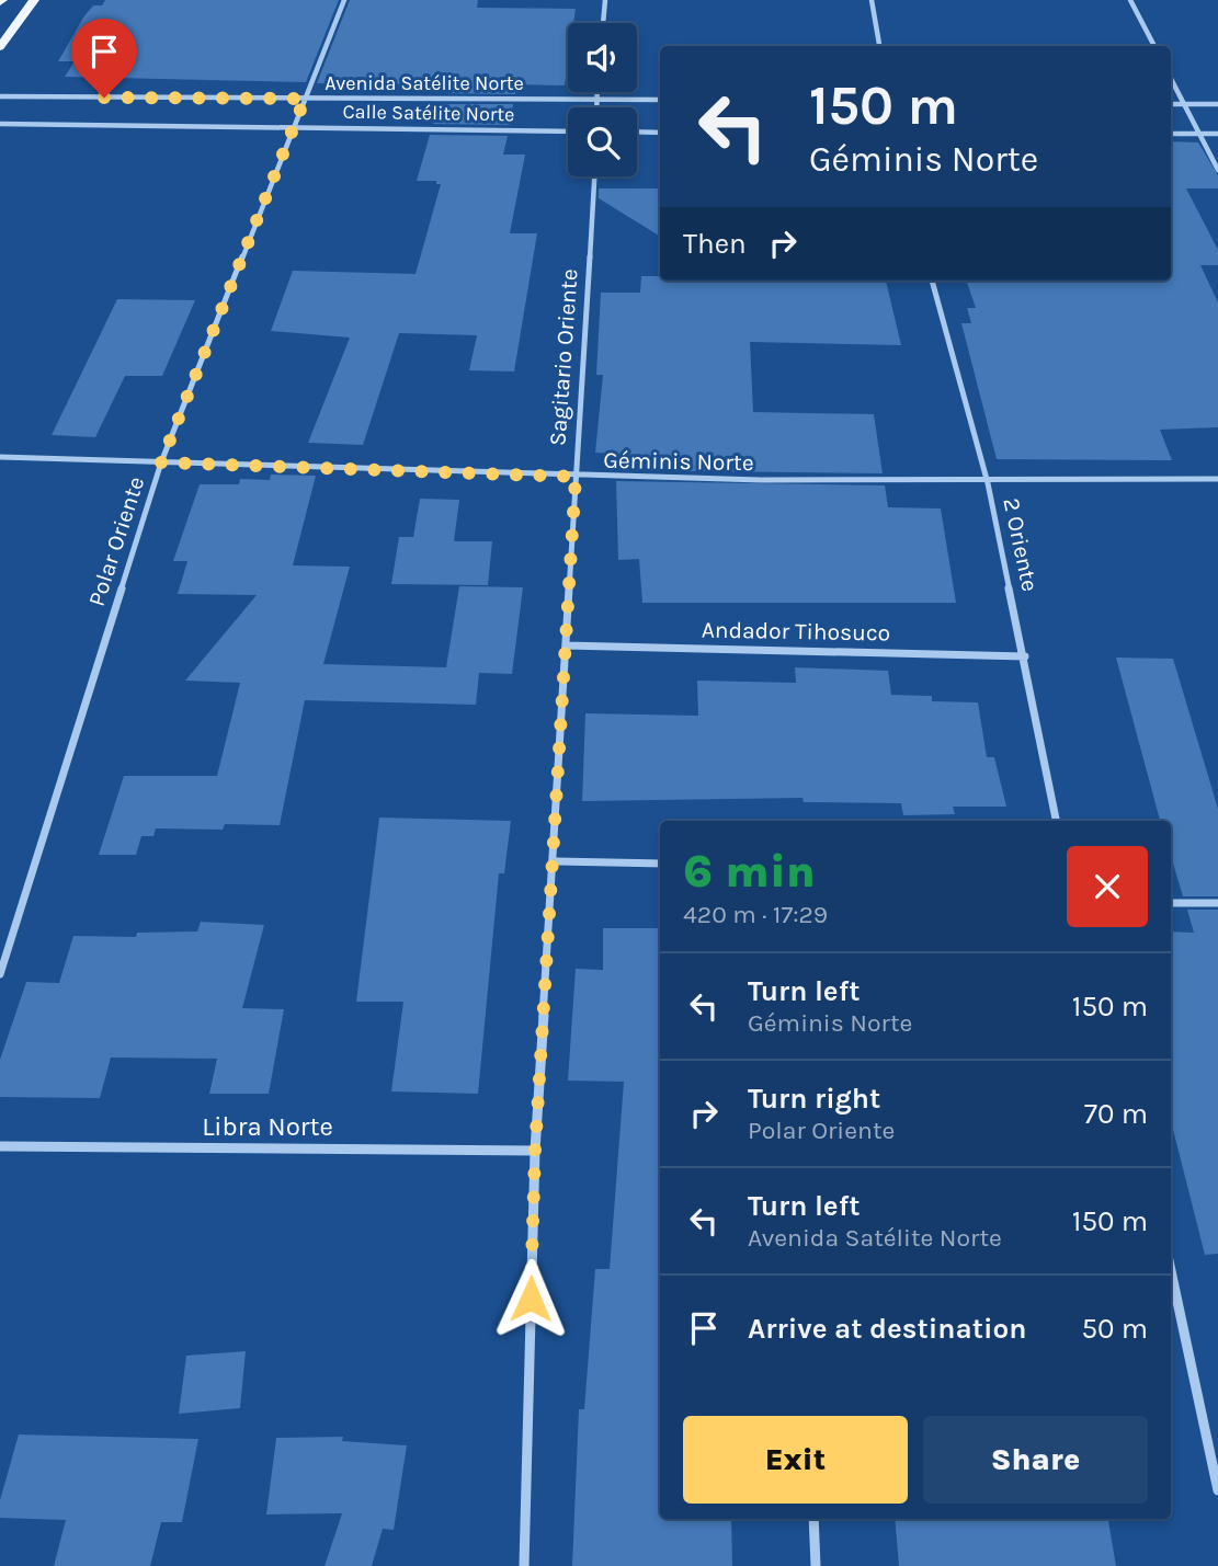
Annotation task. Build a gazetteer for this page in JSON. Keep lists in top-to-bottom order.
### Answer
{
  "streets": {
    "street": [
      "Avenida Satélite Norte",
      "Calle Satélite Norte",
      "Sagitario Oriente",
      "Géminis Norte",
      "Polar Oriente",
      "2 Oriente",
      "Andador Tihosuco",
      "Libra Norte"
    ]
  },
  "crossings": [
    ["Avenida Satélite Norte", "Polar Oriente"],
    ["Calle Satélite Norte", "Polar Oriente"],
    ["Sagitario Oriente", "Géminis Norte"],
    ["Sagitario Oriente", "Andador Tihosuco"],
    ["Sagitario Oriente", "Libra Norte"],
    ["Géminis Norte", "Polar Oriente"],
    ["Géminis Norte", "2 Oriente"],
    ["2 Oriente", "Andador Tihosuco"]
  ],
  "page": {
    "turn": ["150 m", "Géminis Norte"],
    "then": "Then",
    "heading": ["6 min", "420 m · 17:29"],
    "list": [
      {
        "name": "Turn left",
        "note": "Géminis Norte",
        "value": "150 m"
      },
      {
        "name": "Turn right",
        "note": "Polar Oriente",
        "value": "70 m"
      },
      {
        "name": "Turn left",
        "note": "Avenida Satélite Norte",
        "value": "150 m"
      },
      {
        "name": "Arrive at destination",
        "value": "50 m"
      }
    ],
    "buttons": ["Exit", "Share"]
  }
}
